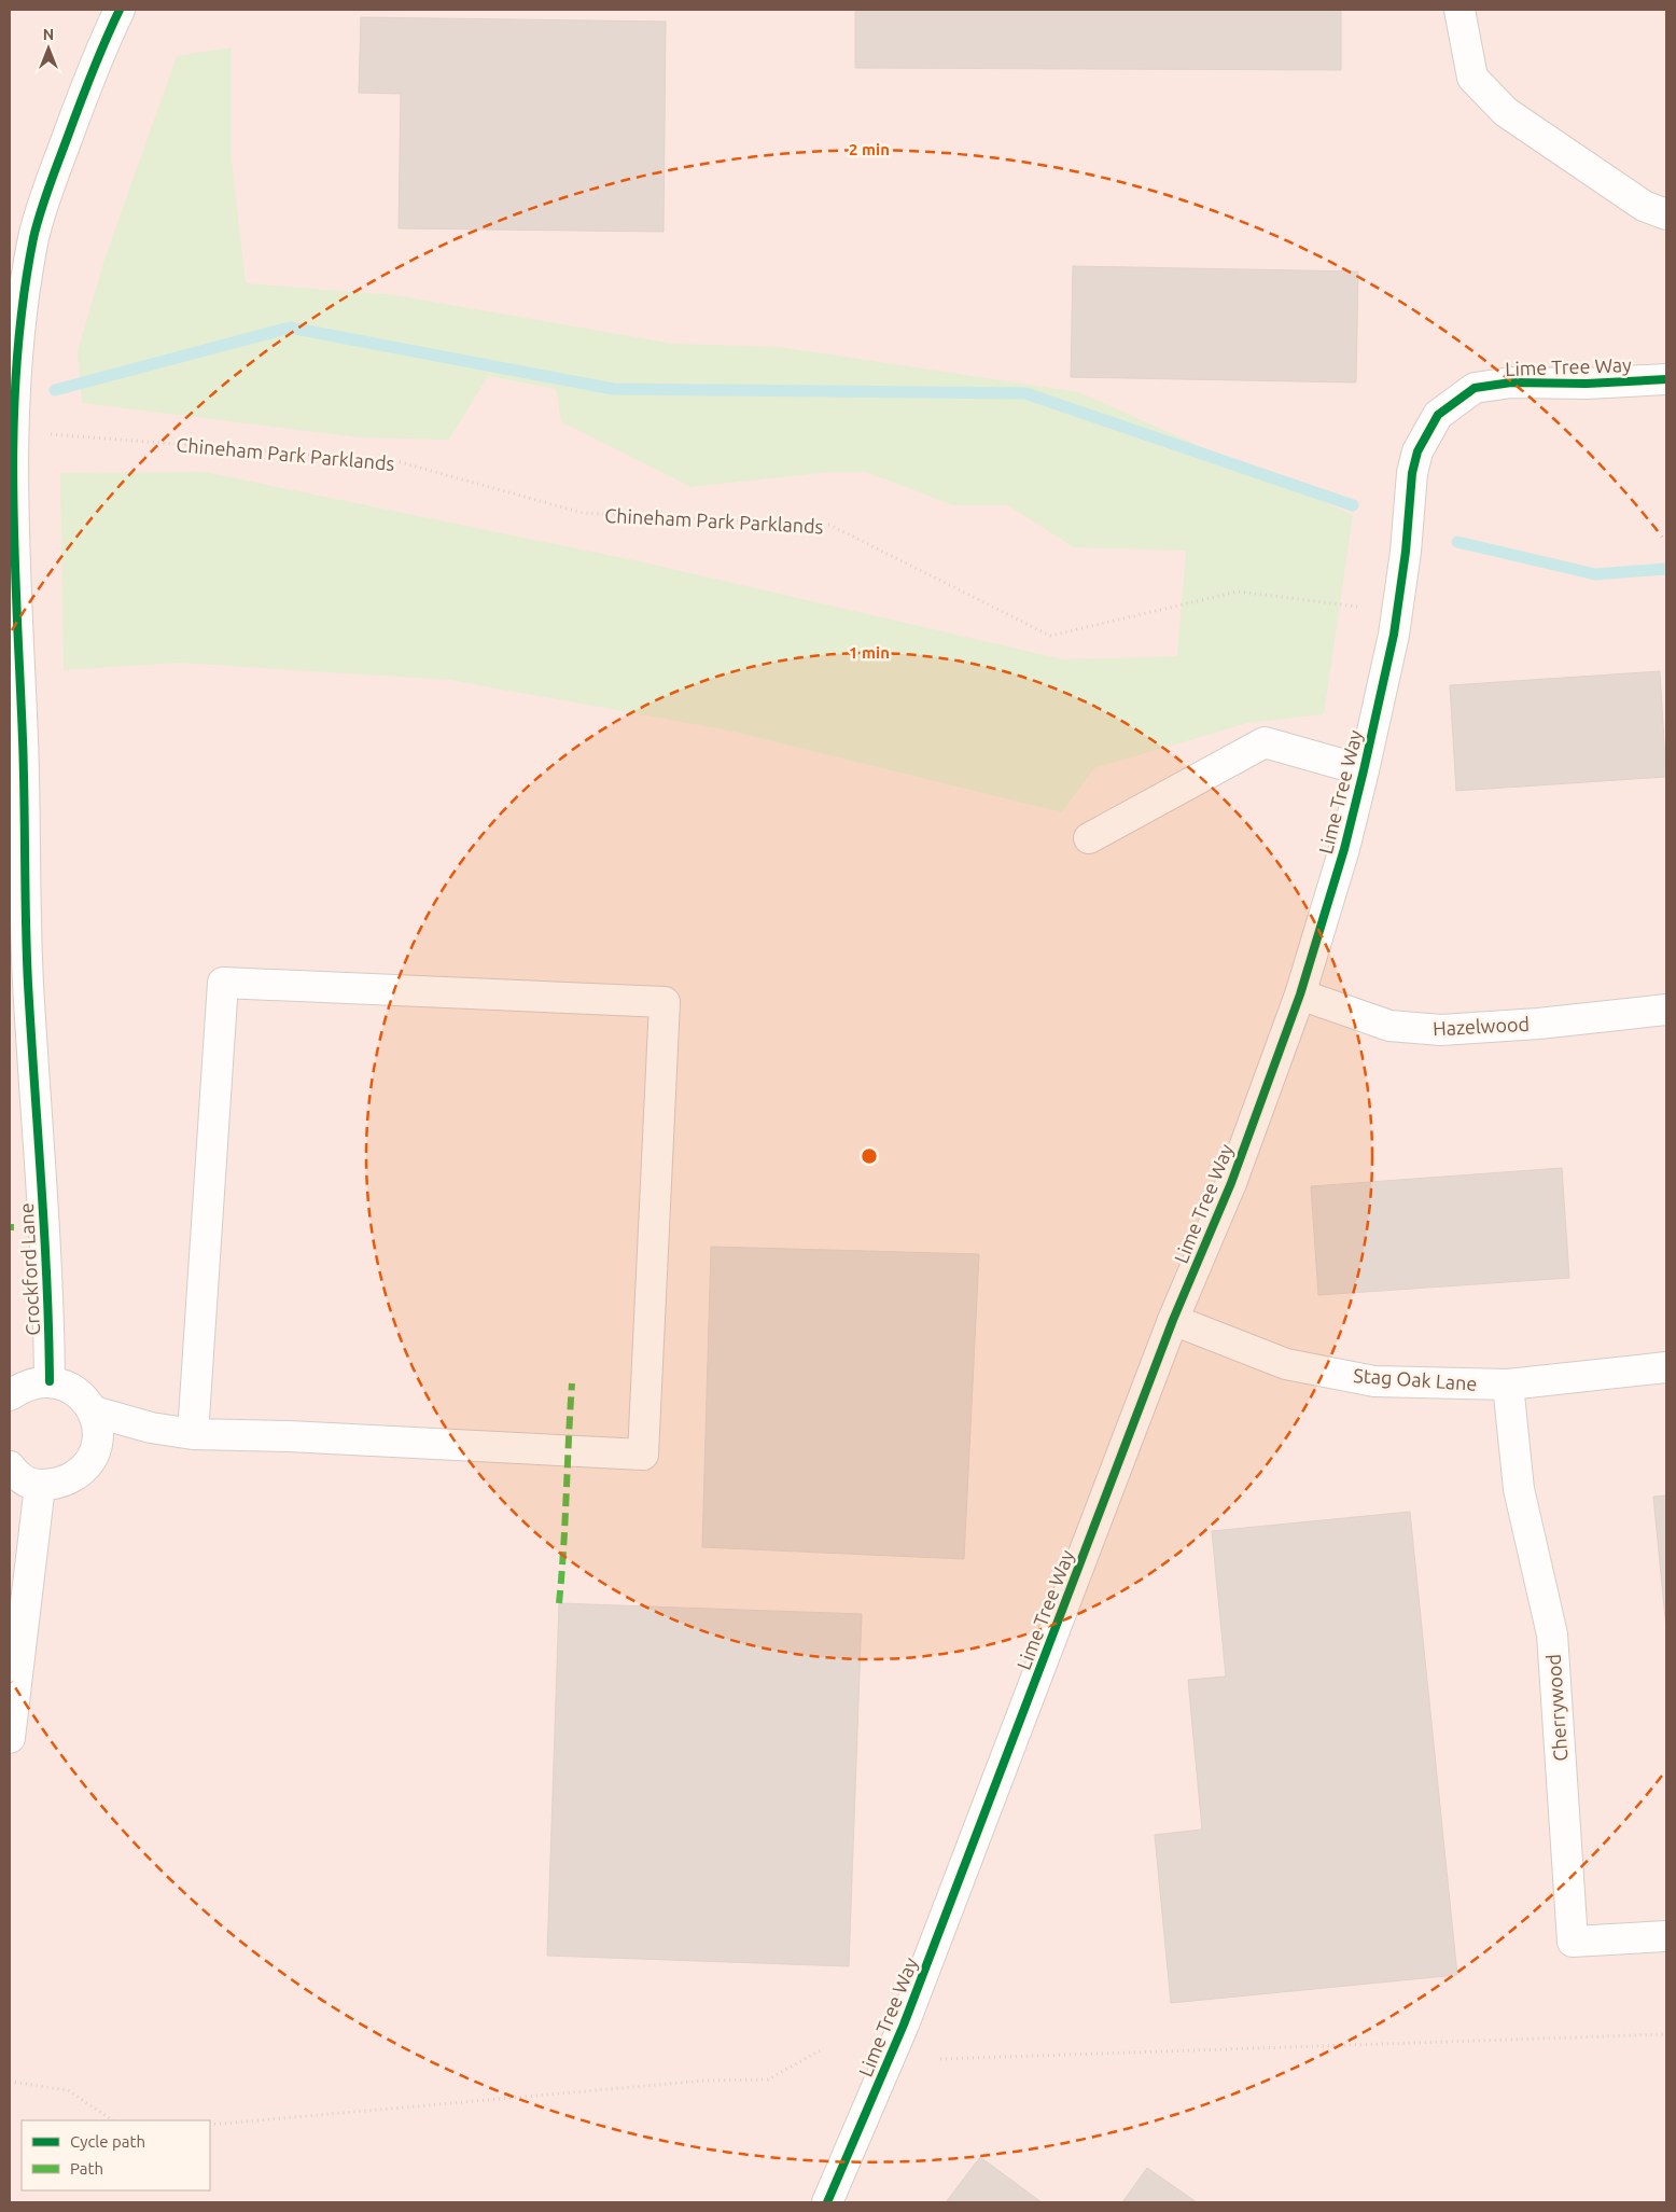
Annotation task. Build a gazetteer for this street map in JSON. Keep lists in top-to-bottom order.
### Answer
{
  "streets": {
    "street": [
      "Lime Tree Way",
      "Hazelwood",
      "Crockford Lane",
      "Stag Oak Lane",
      "Cherrywood"
    ],
    "path": ["Chineham Park Parklands"]
  },
  "crossings": [
    ["Lime Tree Way", "Hazelwood"],
    ["Lime Tree Way", "Stag Oak Lane"],
    ["Stag Oak Lane", "Cherrywood"]
  ],
  "legend": ["Cycle path", "Path"],
  "north": "top",
  "rings": ["2 min", "1 min"]
}
